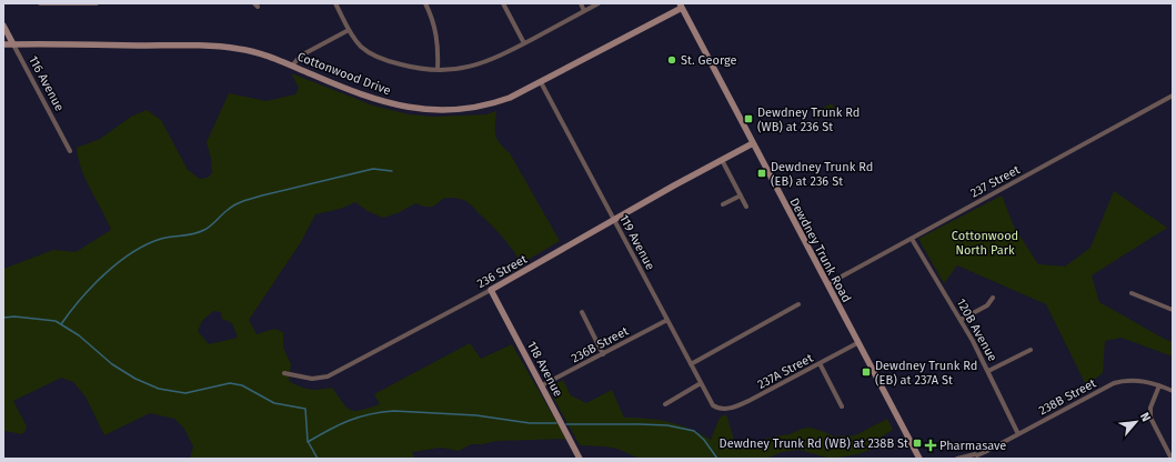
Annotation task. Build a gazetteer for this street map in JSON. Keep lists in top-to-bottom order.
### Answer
{
  "streets": {
    "street": [
      "Cottonwood Drive",
      "116 Avenue",
      "237 Street",
      "119 Avenue",
      "Dewdney Trunk Road",
      "236 Street",
      "120B Avenue",
      "236B Street",
      "118 Avenue",
      "237A Street",
      "238B Street"
    ]
  },
  "crossings": [
    ["Cottonwood Drive", "116 Avenue"],
    ["Cottonwood Drive", "119 Avenue"],
    ["Cottonwood Drive", "Dewdney Trunk Road"],
    ["237 Street", "Dewdney Trunk Road"],
    ["237 Street", "120B Avenue"],
    ["119 Avenue", "236 Street"],
    ["119 Avenue", "236B Street"],
    ["119 Avenue", "237A Street"],
    ["Dewdney Trunk Road", "236 Street"],
    ["Dewdney Trunk Road", "237A Street"],
    ["236 Street", "118 Avenue"],
    ["120B Avenue", "238B Street"],
    ["236B Street", "118 Avenue"]
  ],
  "parks": ["Cottonwood North Park"],
  "places": {
    "other": ["St. George"],
    "transit": [
      "Dewdney Trunk Rd (WB) at 236 St",
      "Dewdney Trunk Rd (EB) at 236 St",
      "Dewdney Trunk Rd (EB) at 237A St",
      "Dewdney Trunk Rd (WB) at 238B St"
    ],
    "health": ["Pharmasave"]
  },
  "north": "top right"
}
